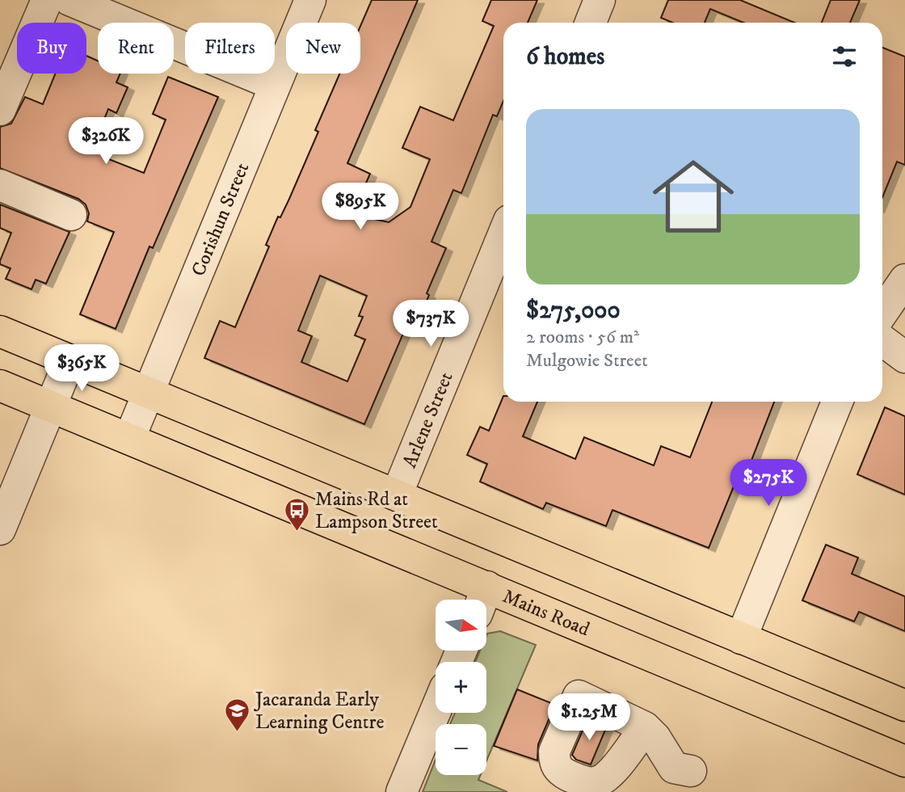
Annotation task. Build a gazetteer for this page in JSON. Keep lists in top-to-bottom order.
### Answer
{
  "streets": {
    "main road": ["Mains Road"],
    "street": ["Corishun Street", "Arlene Street"]
  },
  "crossings": [
    ["Corishun Street", "Mains Road"]
  ],
  "places": {
    "bus stop": ["Mains Rd at Lampson Street"],
    "school or university": ["Jacaranda Early Learning Centre"]
  },
  "north": "right",
  "page": {
    "chip": [
      "Buy",
      "Rent",
      "Filters",
      "New"
    ],
    "heading": "6 homes",
    "list": [
      {
        "name": "$275,000",
        "note": "2 rooms · 56 m² · Mulgowie Street"
      }
    ],
    "price": [
      "$326K",
      "$895K",
      "$737K",
      "$365K",
      "$275K",
      "$1.25M"
    ],
    "map_buttons": ["+", "−"]
  }
}
